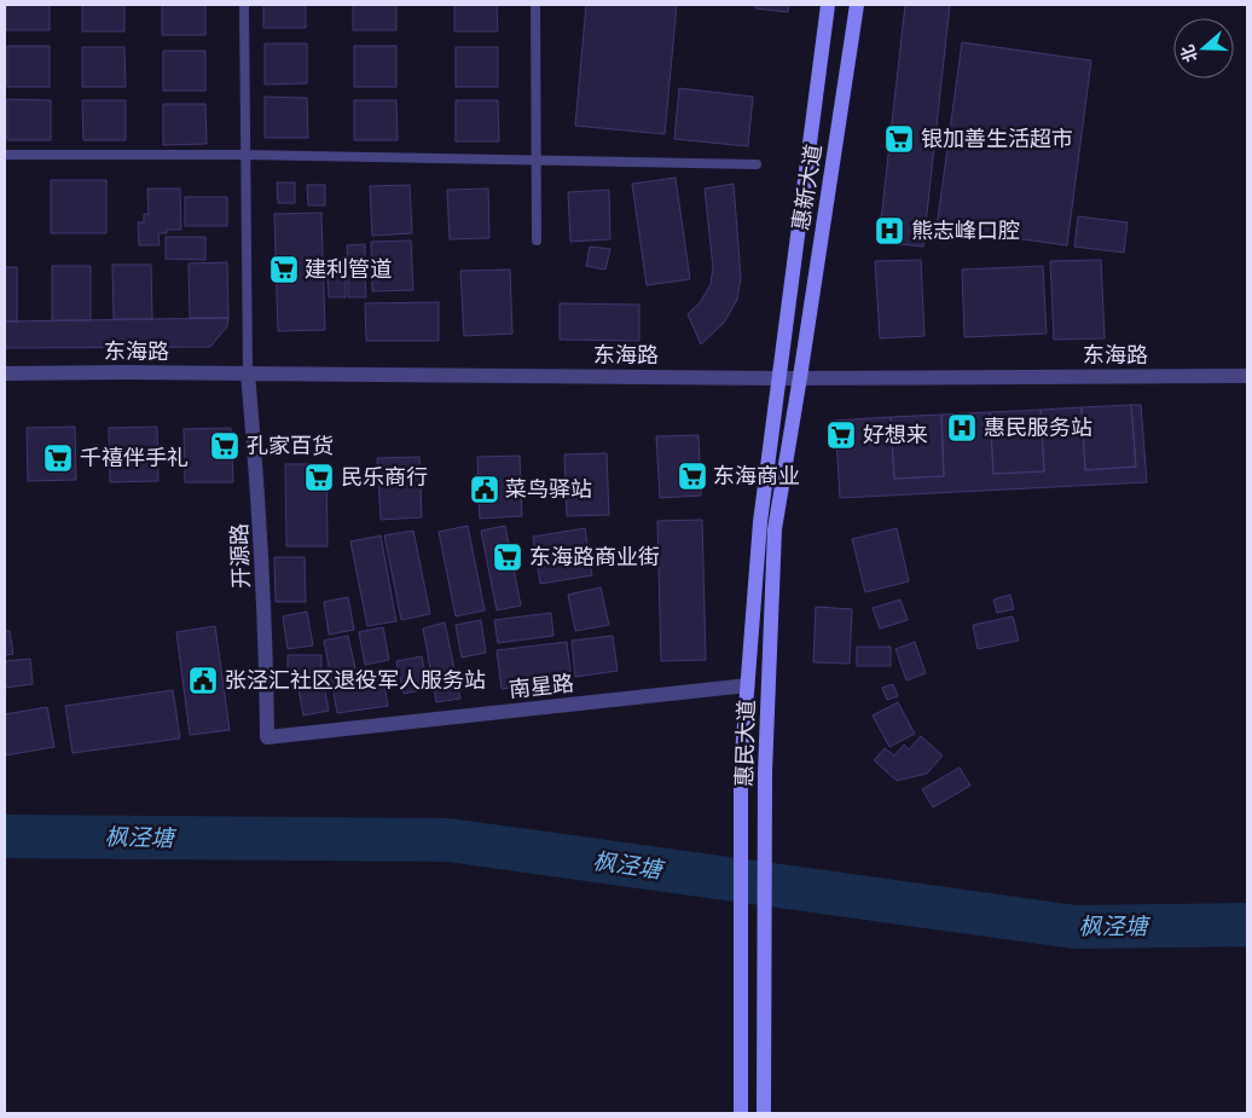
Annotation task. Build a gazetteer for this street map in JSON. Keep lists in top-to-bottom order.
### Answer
{
  "streets": {
    "main road": ["惠新大道", "惠民大道"],
    "street": ["东海路", "开源路", "南星路"]
  },
  "crossings": [
    ["惠新大道", "东海路"],
    ["惠新大道", "惠民大道"],
    ["东海路", "开源路"],
    ["东海路", "惠民大道"],
    ["开源路", "南星路"],
    ["南星路", "惠民大道"]
  ],
  "water": ["枫泾塘"],
  "places": {
    "supermarket": [
      "银加善生活超市",
      "建利管道",
      "好想来",
      "孔家百货",
      "千禧伴手礼",
      "东海商业",
      "民乐商行",
      "东海路商业街"
    ],
    "hospital": ["熊志峰口腔", "惠民服务站"],
    "public building": ["菜鸟驿站", "张泾汇社区退役军人服务站"]
  },
  "north": "left"
}
